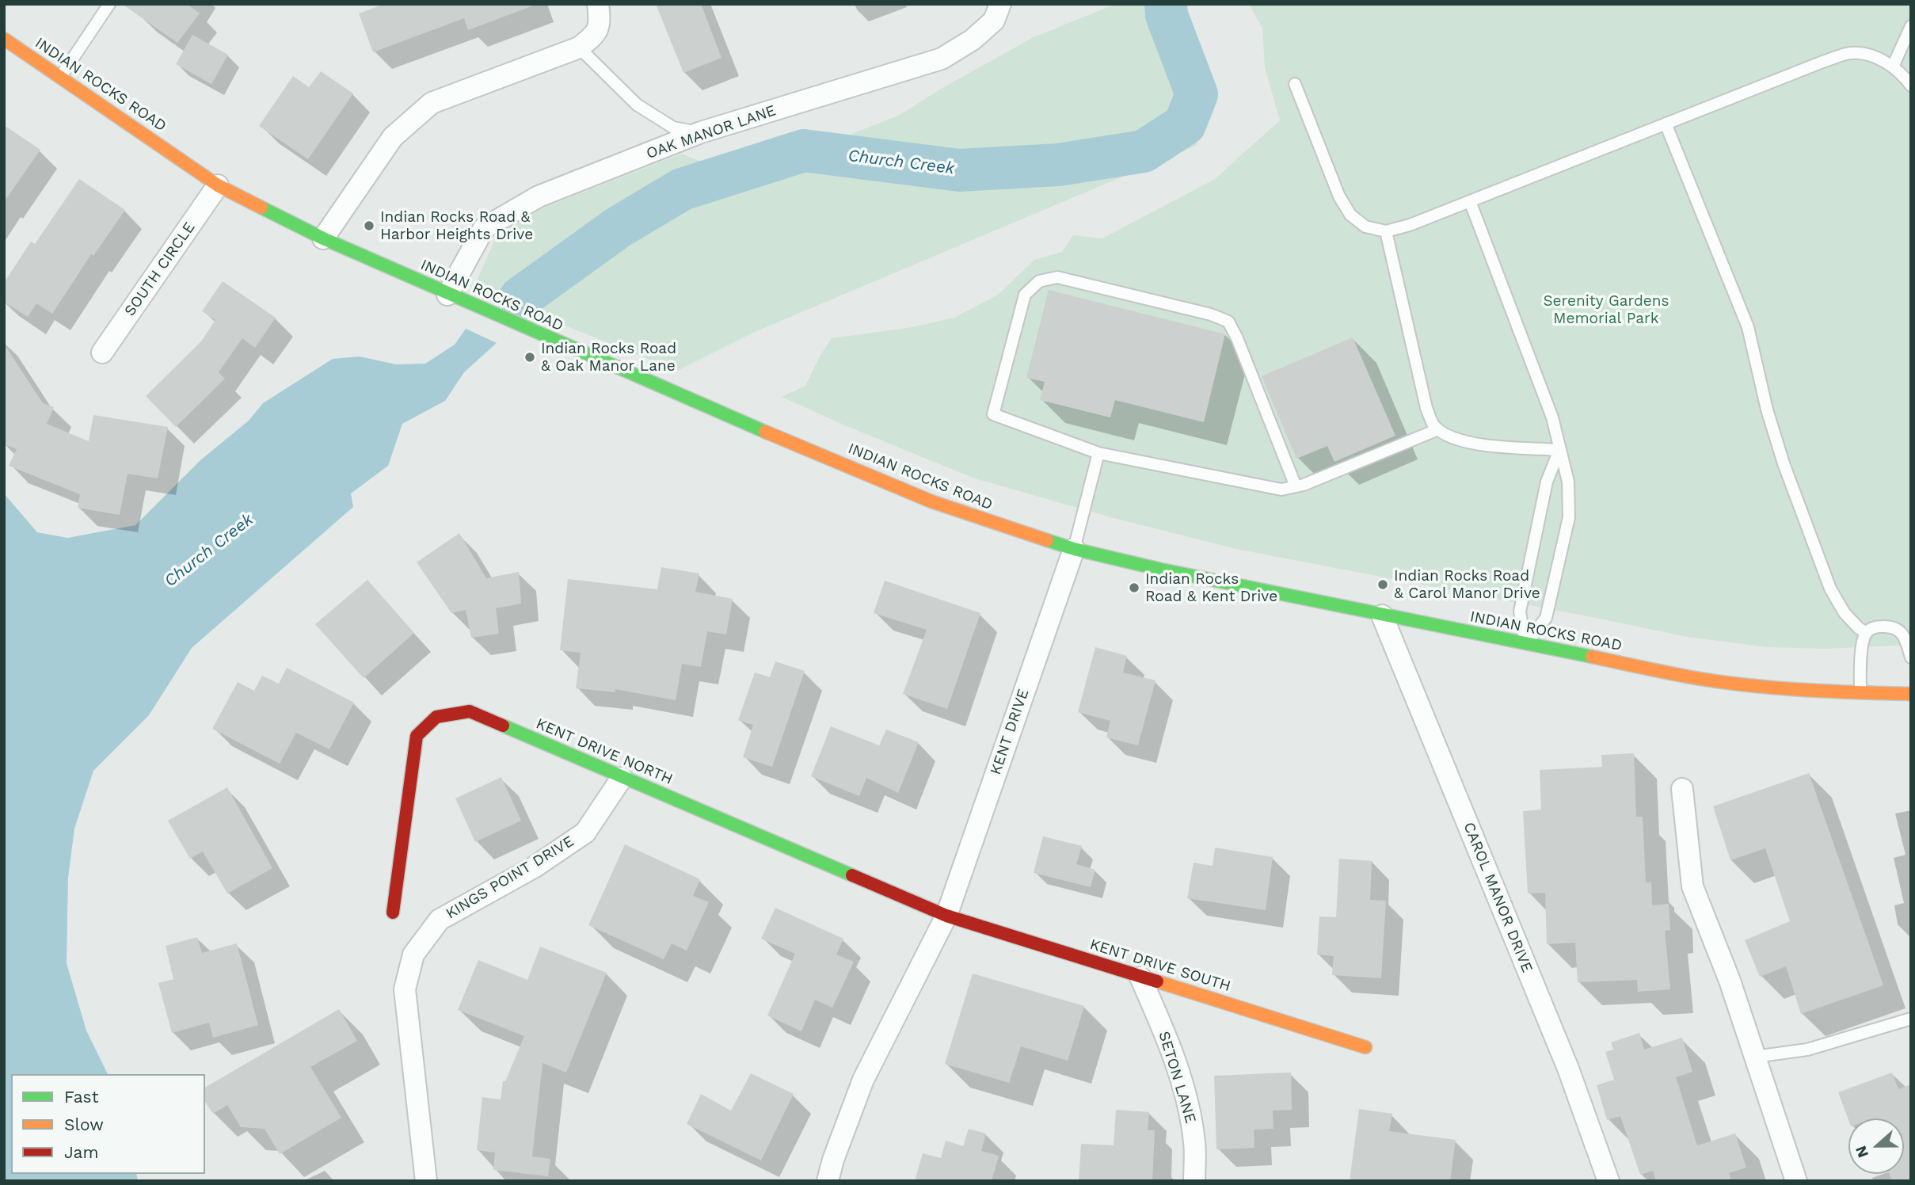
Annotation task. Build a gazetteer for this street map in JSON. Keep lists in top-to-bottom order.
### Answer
{
  "streets": {
    "street": [
      "INDIAN ROCKS ROAD",
      "OAK MANOR LANE",
      "SOUTH CIRCLE",
      "KENT DRIVE",
      "KENT DRIVE NORTH",
      "KINGS POINT DRIVE",
      "CAROL MANOR DRIVE",
      "KENT DRIVE SOUTH",
      "SETON LANE"
    ]
  },
  "crossings": [
    ["INDIAN ROCKS ROAD", "OAK MANOR LANE"],
    ["INDIAN ROCKS ROAD", "SOUTH CIRCLE"],
    ["INDIAN ROCKS ROAD", "KENT DRIVE"],
    ["INDIAN ROCKS ROAD", "CAROL MANOR DRIVE"],
    ["KENT DRIVE", "KENT DRIVE NORTH"],
    ["KENT DRIVE", "KENT DRIVE SOUTH"],
    ["KENT DRIVE NORTH", "KINGS POINT DRIVE"],
    ["KENT DRIVE NORTH", "KENT DRIVE SOUTH"],
    ["KENT DRIVE SOUTH", "SETON LANE"]
  ],
  "water": ["Church Creek"],
  "parks": ["Serenity Gardens Memorial Park"],
  "places": [
    "Indian Rocks Road & Harbor Heights Drive",
    "Indian Rocks Road & Oak Manor Lane",
    "Indian Rocks Road & Carol Manor Drive",
    "Indian Rocks Road & Kent Drive"
  ],
  "legend": ["Fast", "Slow", "Jam"],
  "north": "left"
}
